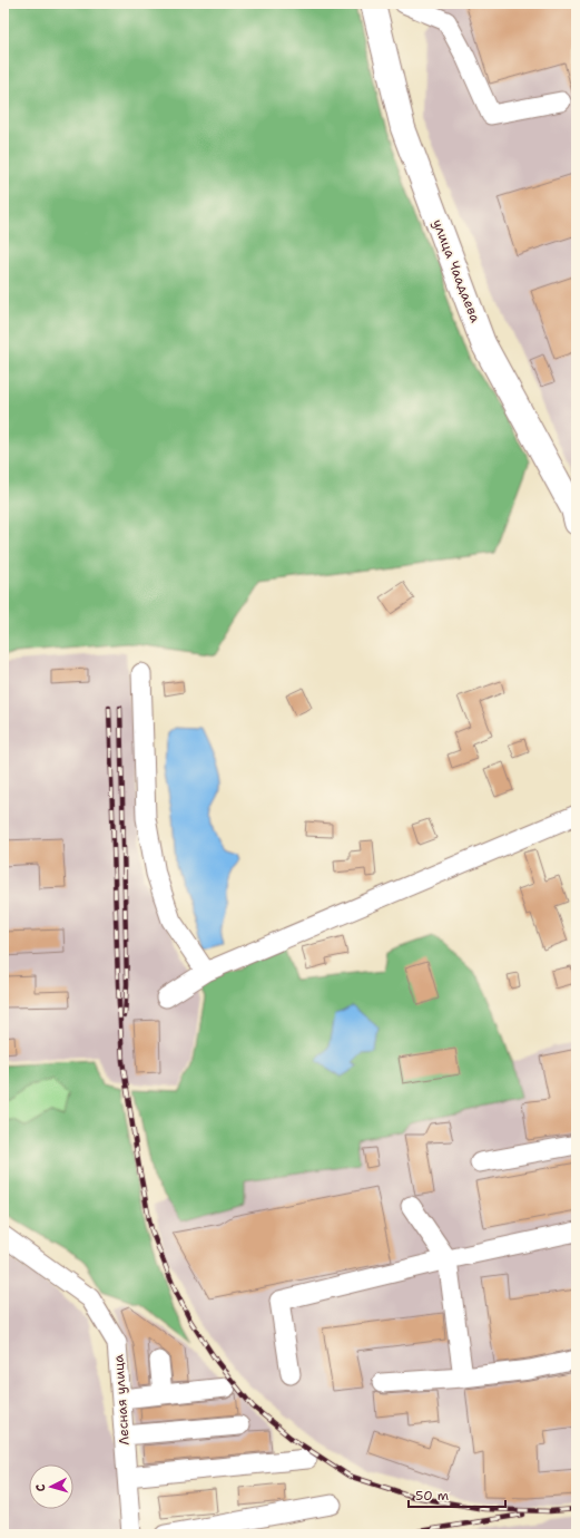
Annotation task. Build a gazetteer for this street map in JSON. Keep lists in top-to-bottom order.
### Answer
{
  "streets": {
    "main road": ["улица Чаадаева"],
    "street": ["Лесная улица"]
  },
  "scale_bar": "50 m",
  "north": "left"
}
